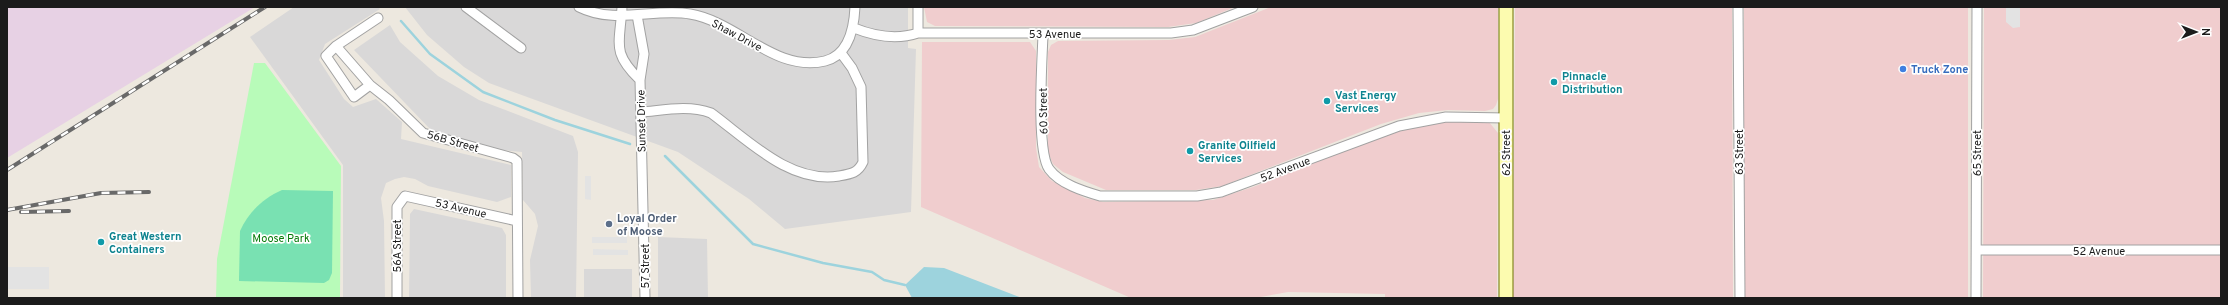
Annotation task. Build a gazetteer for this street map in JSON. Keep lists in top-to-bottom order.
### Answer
{
  "streets": {
    "main road": ["62 Street"],
    "street": [
      "53 Avenue",
      "Shaw Drive",
      "60 Street",
      "Sunset Drive",
      "56B Street",
      "63 Street",
      "65 Street",
      "52 Avenue",
      "56A Street",
      "57 Street"
    ]
  },
  "crossings": [
    ["53 Avenue", "60 Street"],
    ["53 Avenue", "56B Street"],
    ["53 Avenue", "56A Street"],
    ["Shaw Drive", "Sunset Drive"],
    ["60 Street", "52 Avenue"],
    ["Sunset Drive", "57 Street"],
    ["62 Street", "52 Avenue"],
    ["65 Street", "52 Avenue"]
  ],
  "parks": ["Moose Park"],
  "places": [
    "Truck Zone",
    "Pinnacle Distribution",
    "Vast Energy Services",
    "Granite Oilfield Services",
    "Loyal Order of Moose",
    "Great Western Containers"
  ],
  "north": "right"
}
